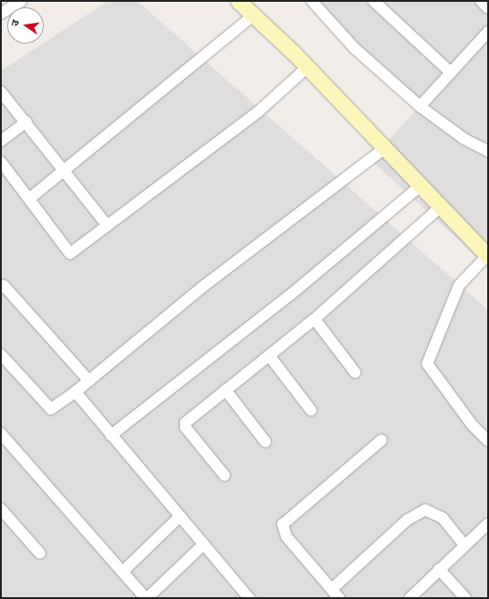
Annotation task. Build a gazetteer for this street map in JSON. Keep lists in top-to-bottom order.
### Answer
{
  "north": "left"
}
